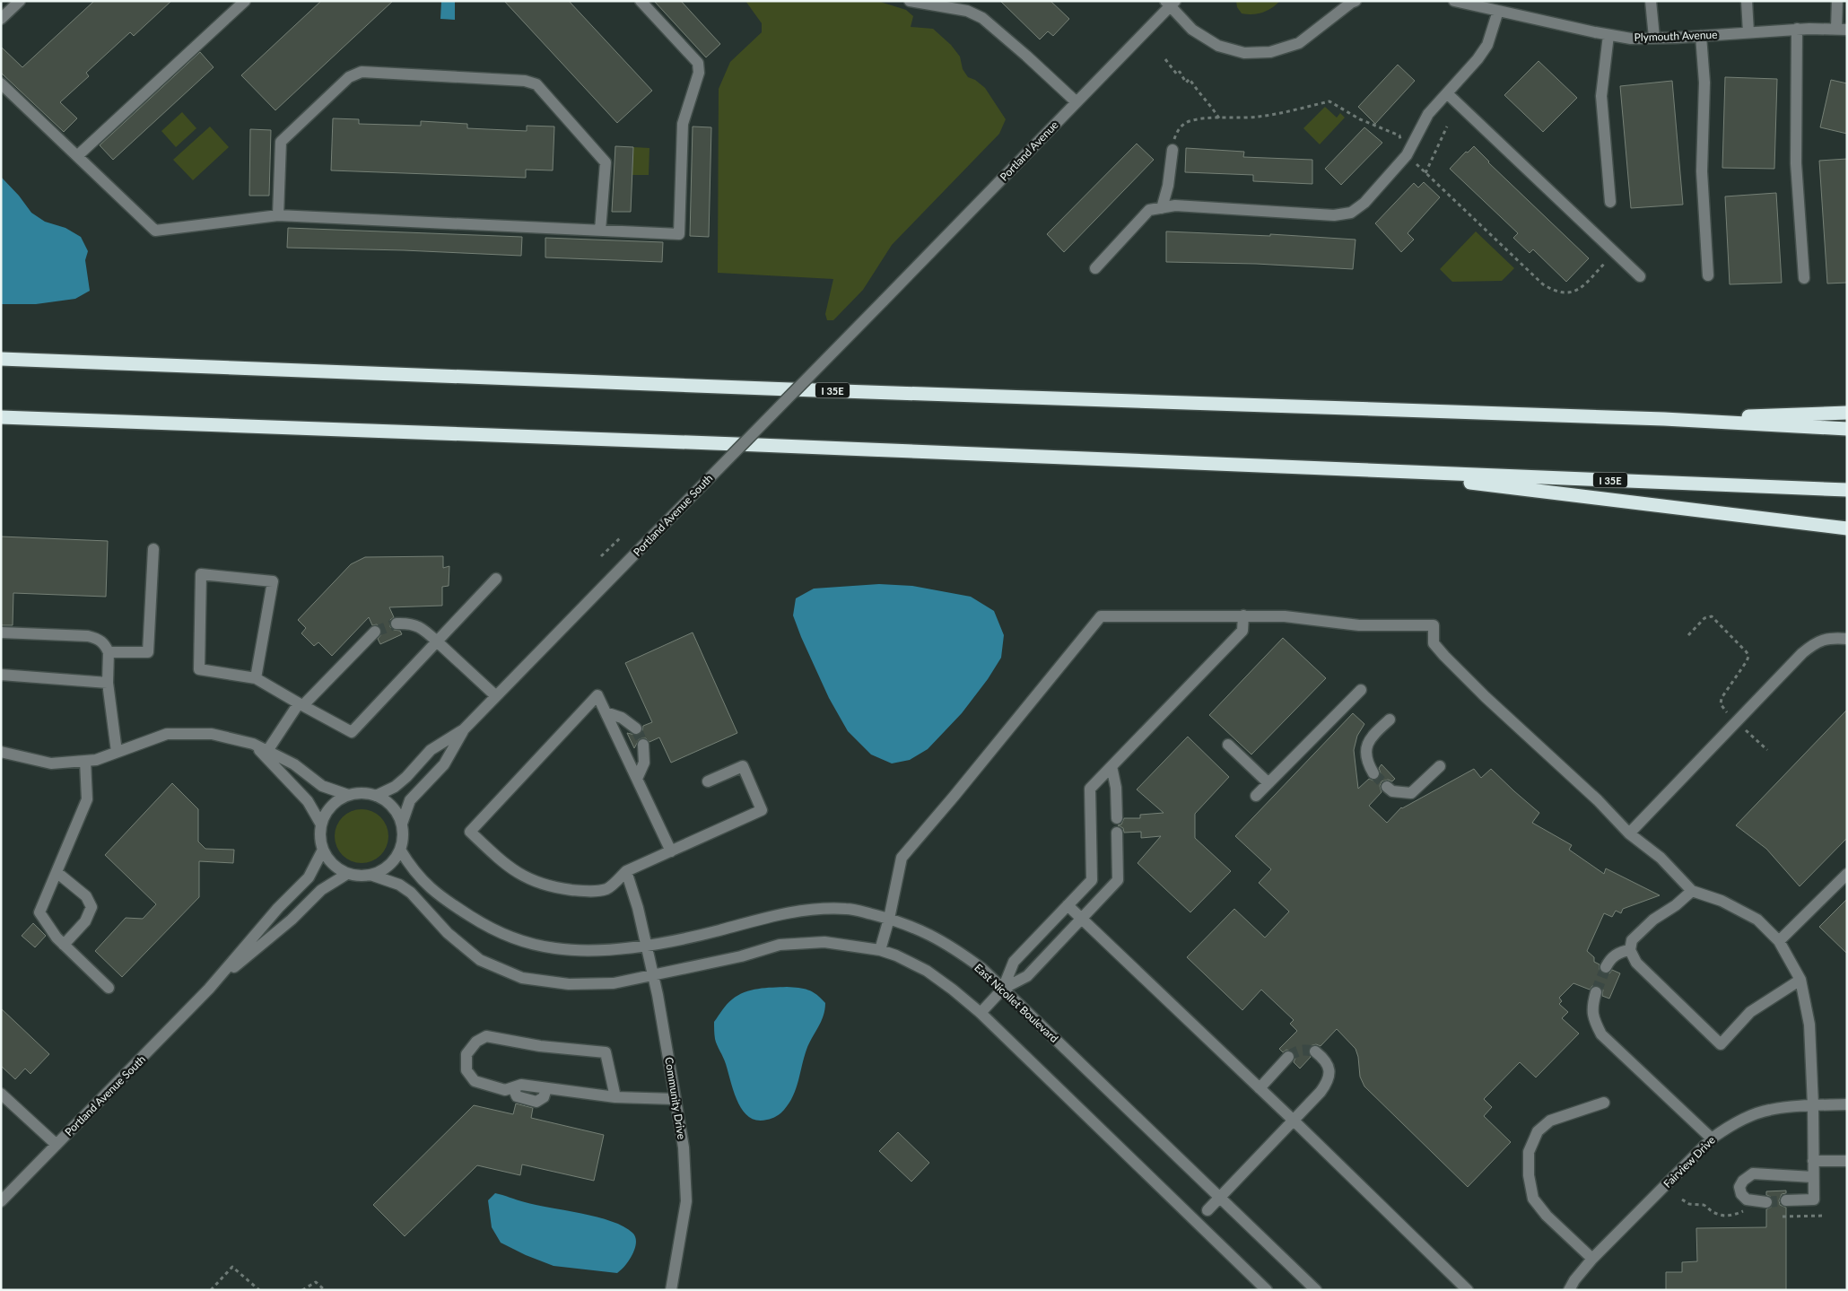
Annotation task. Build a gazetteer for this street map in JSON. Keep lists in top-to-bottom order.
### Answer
{
  "streets": {
    "highway": ["I 35E"],
    "street": [
      "Plymouth Avenue",
      "Portland Avenue",
      "Portland Avenue South",
      "East Nicollet Boulevard",
      "Community Drive",
      "Fairview Drive"
    ]
  },
  "crossings": [
    ["Portland Avenue", "Portland Avenue South"],
    ["Portland Avenue South", "East Nicollet Boulevard"],
    ["East Nicollet Boulevard", "Community Drive"]
  ]
}
